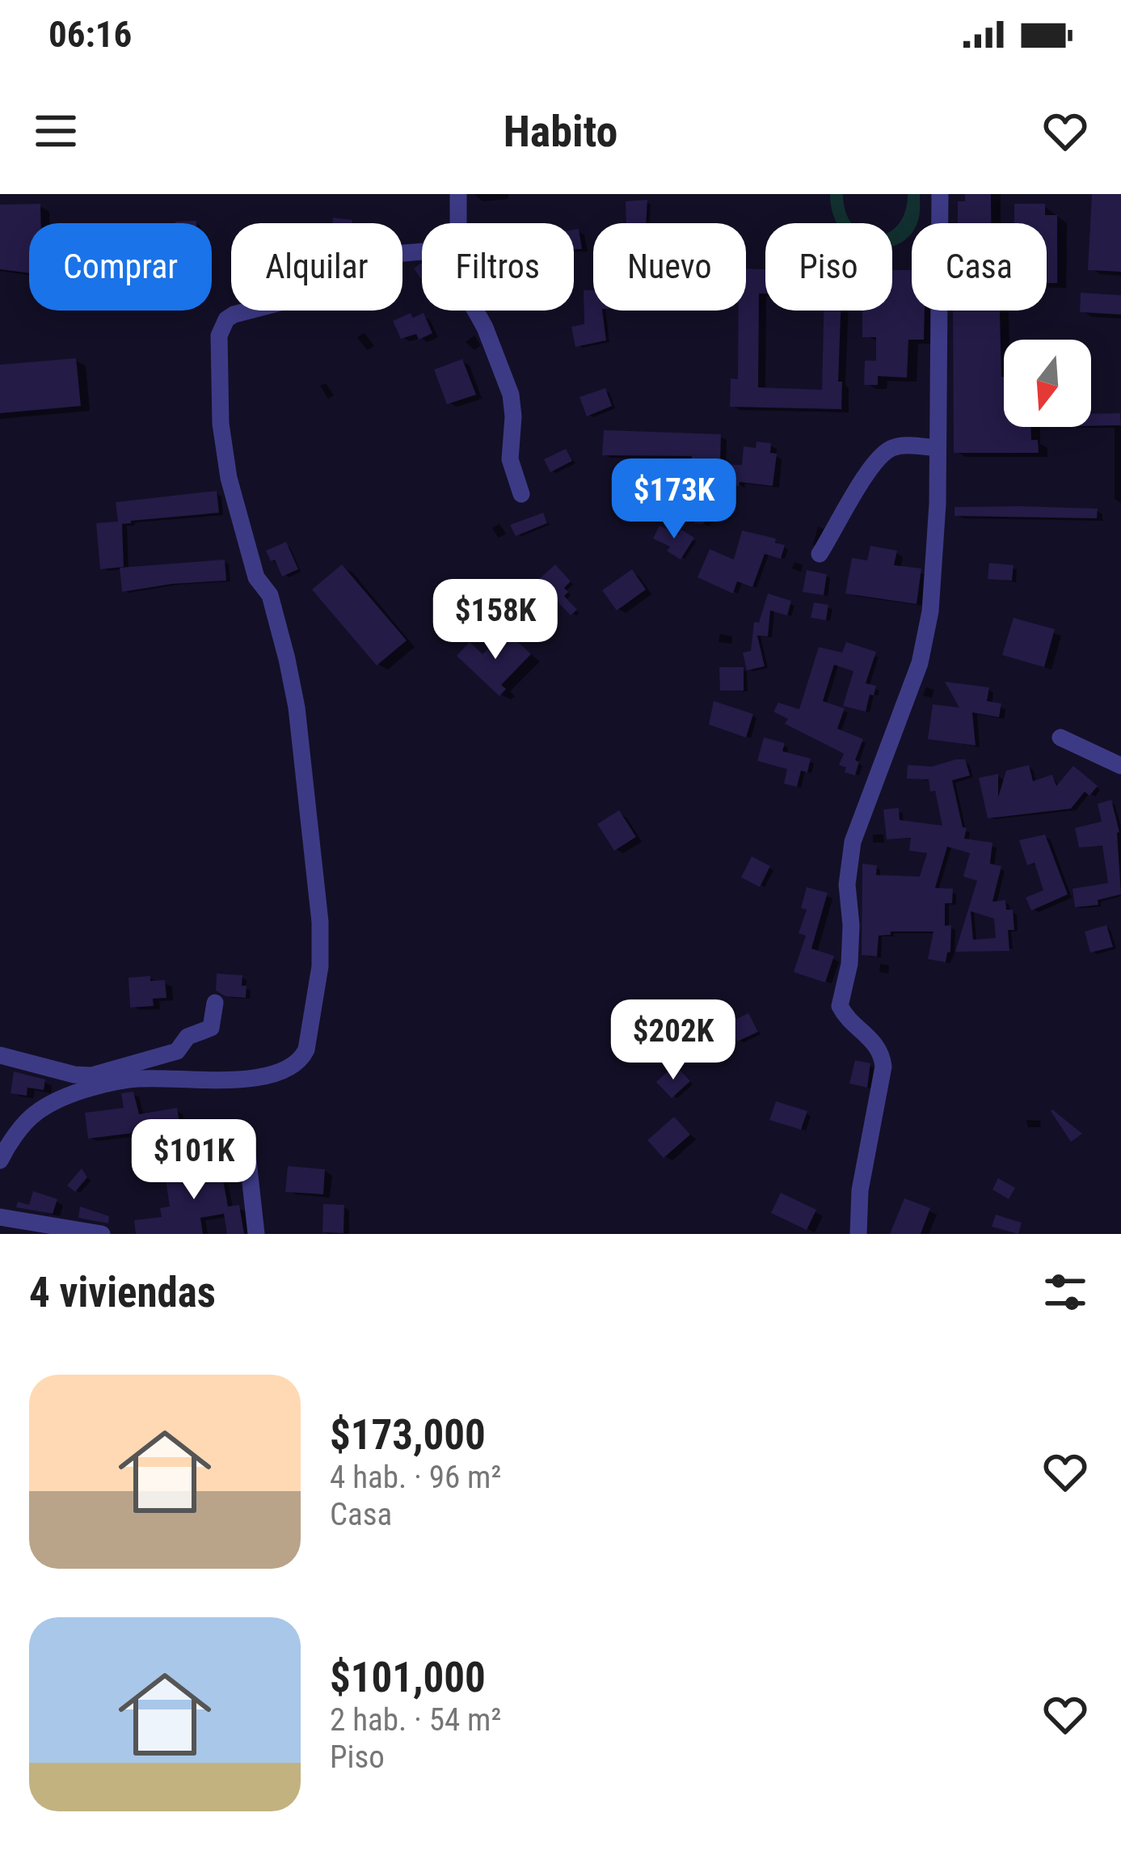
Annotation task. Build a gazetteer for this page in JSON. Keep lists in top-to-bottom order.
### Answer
{
  "north": "bottom",
  "page": {
    "status": "06:16",
    "header": "Habito",
    "chip": [
      "Comprar",
      "Alquilar",
      "Filtros",
      "Nuevo",
      "Piso",
      "Casa"
    ],
    "price": [
      "$173K",
      "$158K",
      "$202K",
      "$101K"
    ],
    "heading": "4 viviendas",
    "list": [
      {
        "name": "$173,000",
        "note": "4 hab. · 96 m² · Casa"
      },
      {
        "name": "$101,000",
        "note": "2 hab. · 54 m² · Piso"
      }
    ]
  }
}
